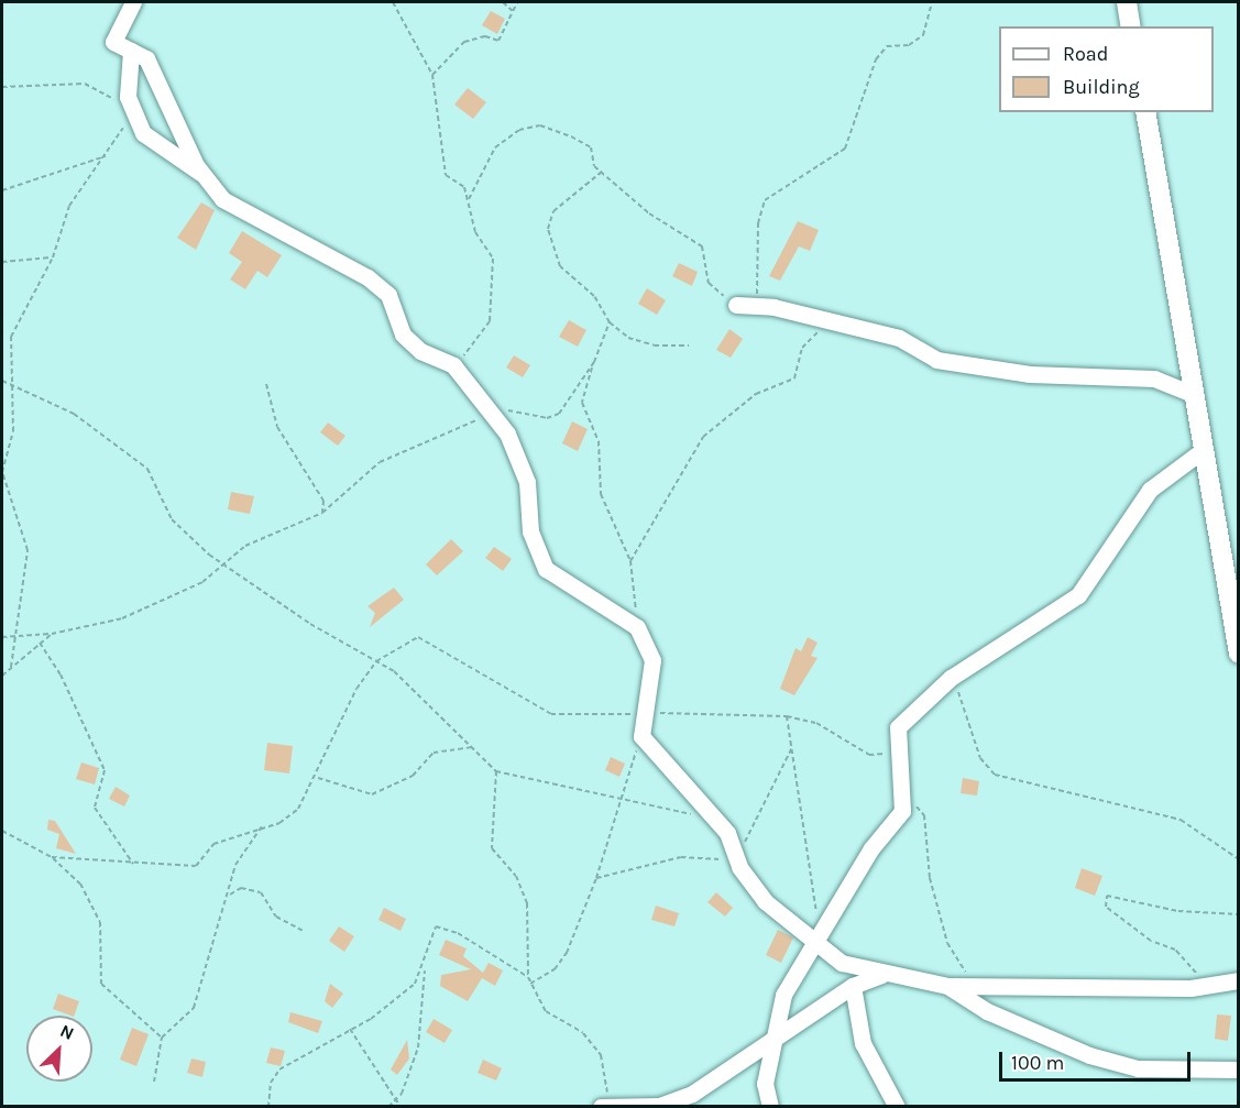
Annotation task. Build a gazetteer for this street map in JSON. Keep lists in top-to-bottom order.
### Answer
{
  "legend": ["Road", "Building"],
  "scale_bar": "100 m",
  "north": "top right"
}
